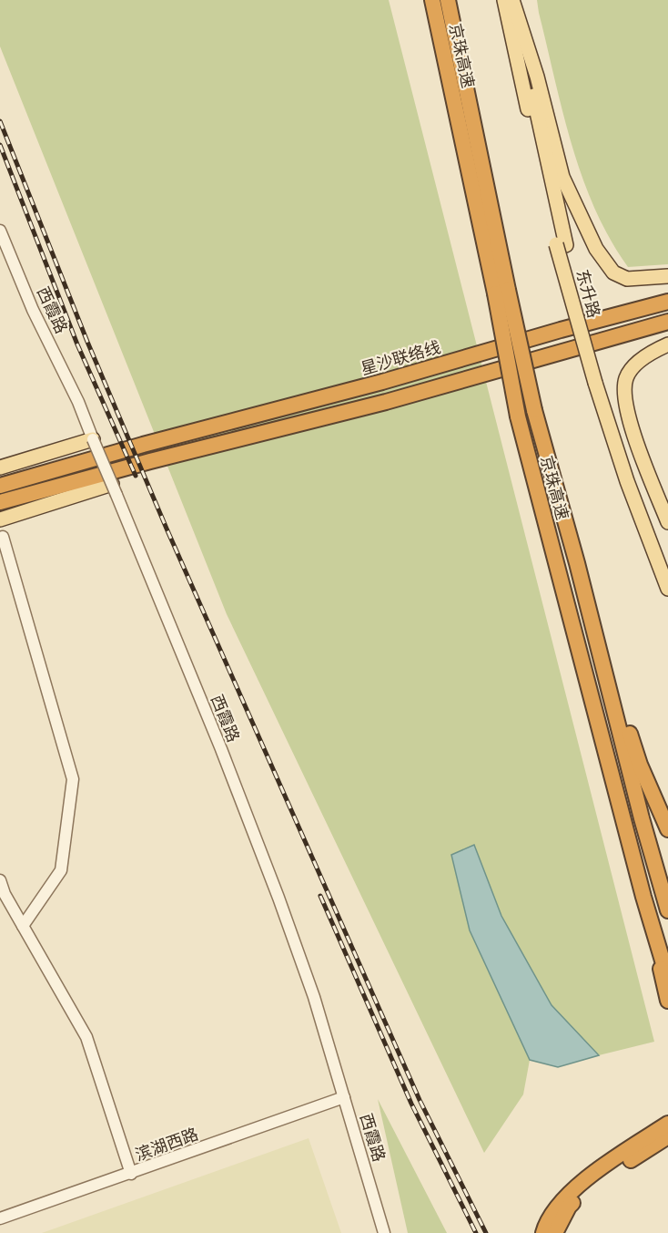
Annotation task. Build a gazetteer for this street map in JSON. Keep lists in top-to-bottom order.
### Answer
{
  "streets": {
    "highway": ["京珠高速", "星沙联络线"],
    "main road": ["东升路"],
    "street": ["西霞路", "滨湖西路"]
  },
  "crossings": [
    ["西霞路", "滨湖西路"]
  ]
}
